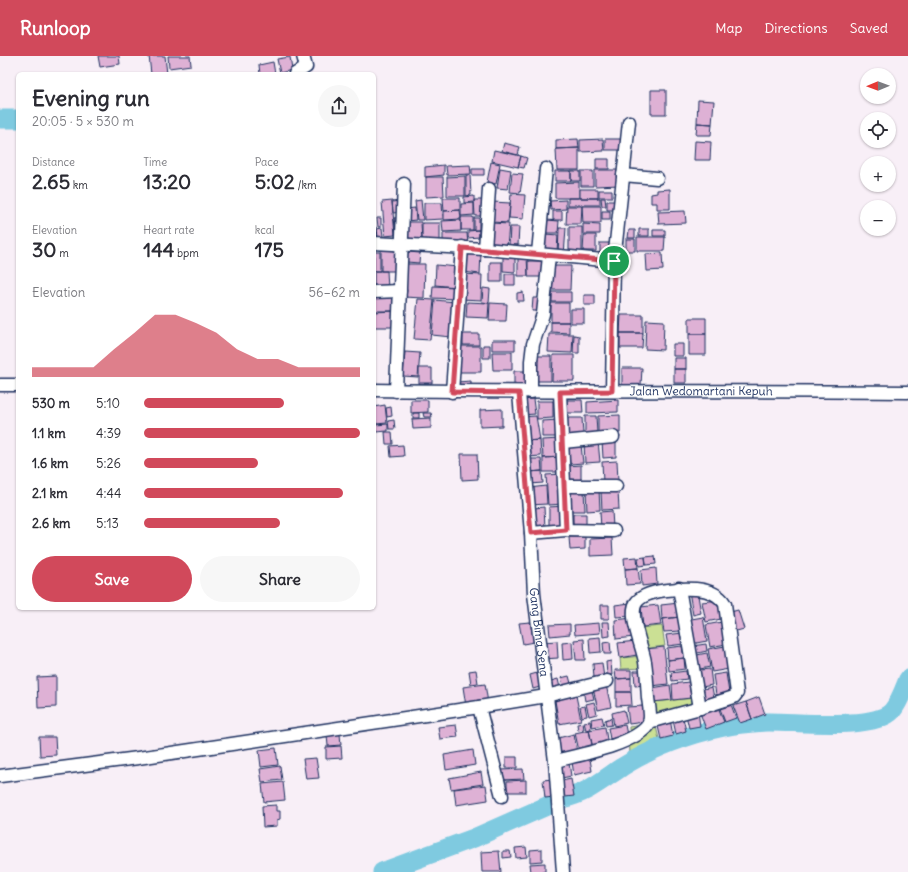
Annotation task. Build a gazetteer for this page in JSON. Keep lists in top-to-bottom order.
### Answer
{
  "streets": {
    "street": ["Jalan Wedomartani Kepuh", "Gang Bima Sena"]
  },
  "crossings": [
    ["Jalan Wedomartani Kepuh", "Gang Bima Sena"]
  ],
  "north": "left",
  "page": {
    "header": "Runloop",
    "nav": ["Map", "Directions", "Saved"],
    "map_buttons": ["+", "−"],
    "heading": ["Evening run", "20:05 · 5 × 530 m"],
    "stats": [
      ["Distance", "2.65 km"],
      ["Time", "13:20"],
      ["Pace", "5:02 /km"],
      ["Elevation", "30 m"],
      ["Heart rate", "144 bpm"],
      ["kcal", "175"]
    ],
    "chart": ["Elevation", "56–62 m"],
    "list": [
      {
        "name": "530 m",
        "note": "5:10"
      },
      {
        "name": "1.1 km",
        "note": "4:39"
      },
      {
        "name": "1.6 km",
        "note": "5:26"
      },
      {
        "name": "2.1 km",
        "note": "4:44"
      },
      {
        "name": "2.6 km",
        "note": "5:13"
      }
    ],
    "buttons": ["Save", "Share"]
  }
}
